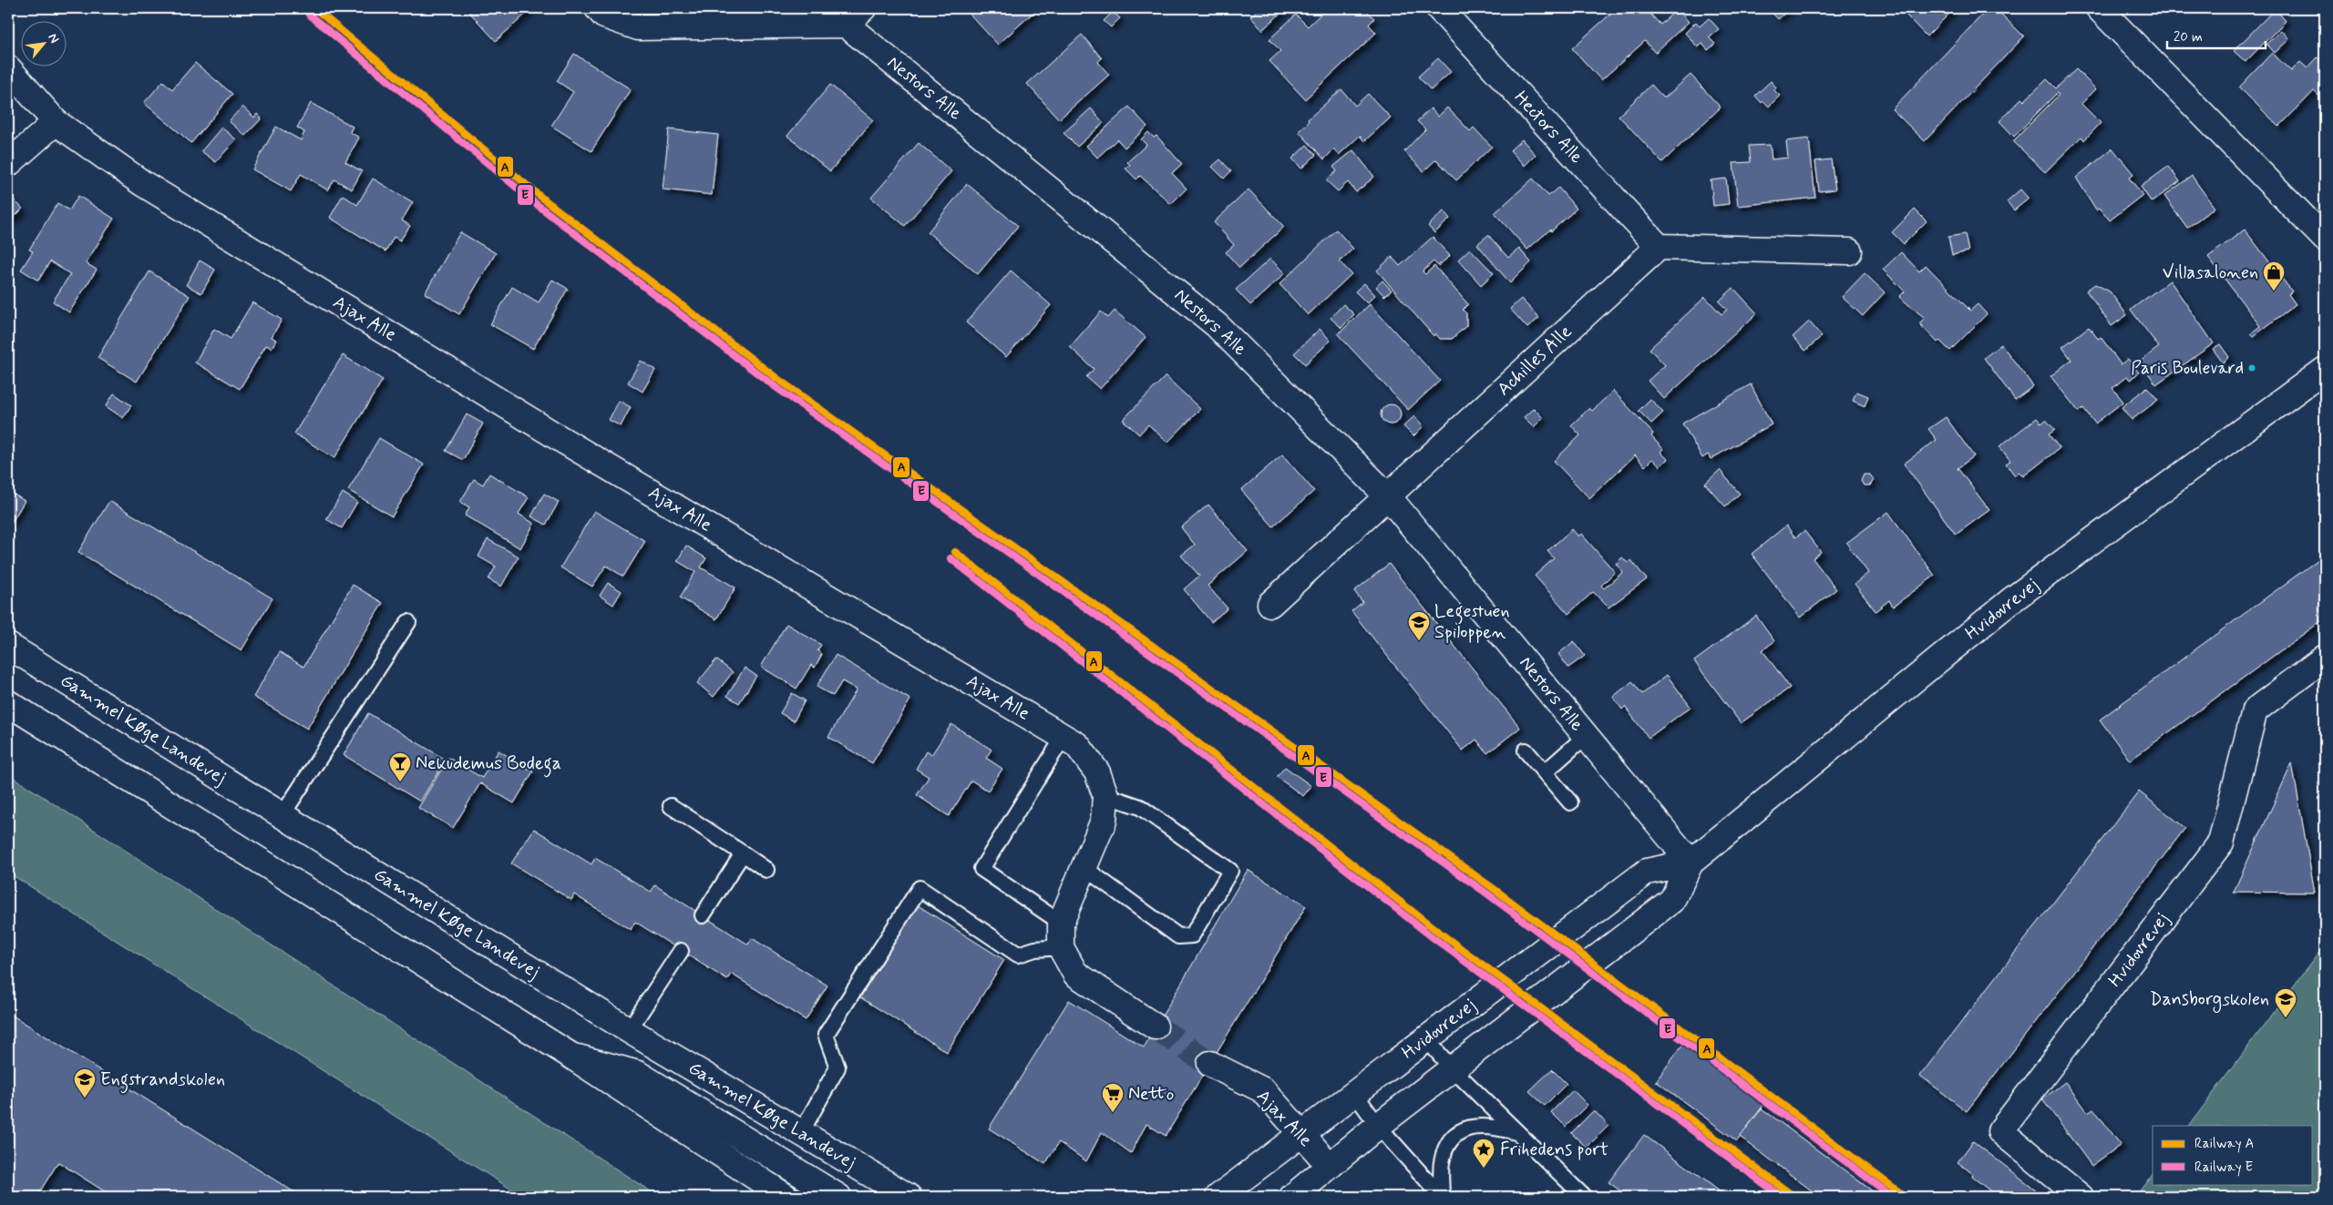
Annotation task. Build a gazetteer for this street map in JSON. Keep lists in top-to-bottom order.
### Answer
{
  "streets": {
    "street": [
      "Nestors Alle",
      "Hectors Alle",
      "Ajax Alle",
      "Achilles Alle",
      "Hvidovrevej",
      "Gammel Køge Landevej"
    ]
  },
  "crossings": [
    ["Nestors Alle", "Achilles Alle"],
    ["Nestors Alle", "Hvidovrevej"],
    ["Hectors Alle", "Achilles Alle"],
    ["Ajax Alle", "Hvidovrevej"]
  ],
  "places": {
    "shop": ["Villasalonen"],
    "other": ["Paris Boulevard"],
    "school or university": ["Legestuen Spiloppen", "Dansborgskolen", "Engstrandskolen"],
    "bar": ["Nekudemus Bodega"],
    "supermarket": ["Netto"],
    "place": ["Frihedens port"]
  },
  "lines": ["rail line A", "rail line E"],
  "legend": ["Railway A", "Railway E"],
  "scale_bar": "20 m",
  "north": "top right"
}
